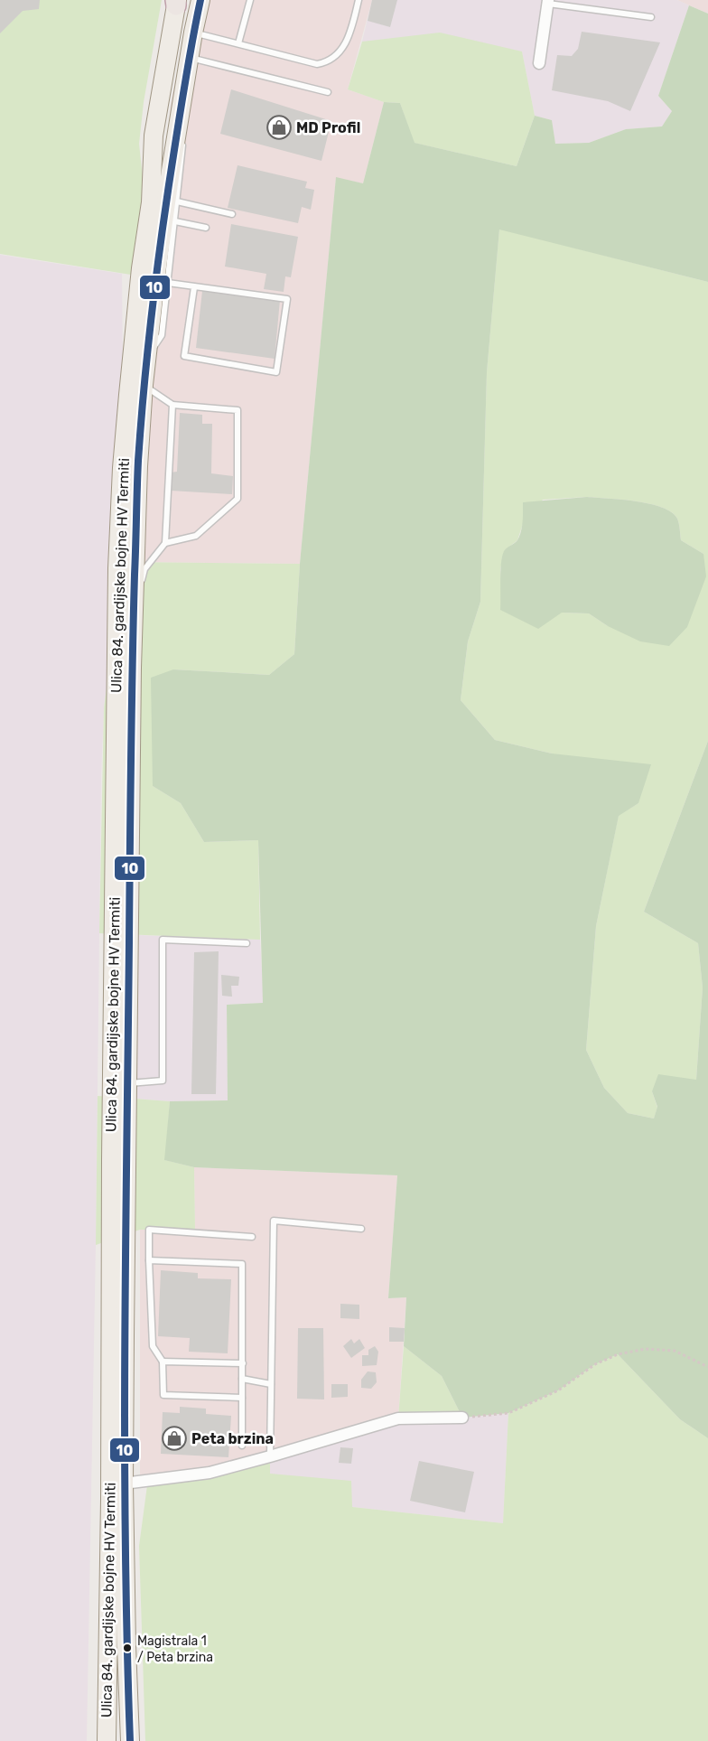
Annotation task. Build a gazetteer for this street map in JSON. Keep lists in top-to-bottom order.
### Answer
{
  "streets": {
    "main road": ["Ulica 84. gardijske bojne HV Termiti"]
  },
  "places": {
    "shop": ["MD Profil", "Peta brzina"],
    "other": ["Magistrala 1 / Peta brzina"]
  },
  "lines": ["transit line 10"]
}
